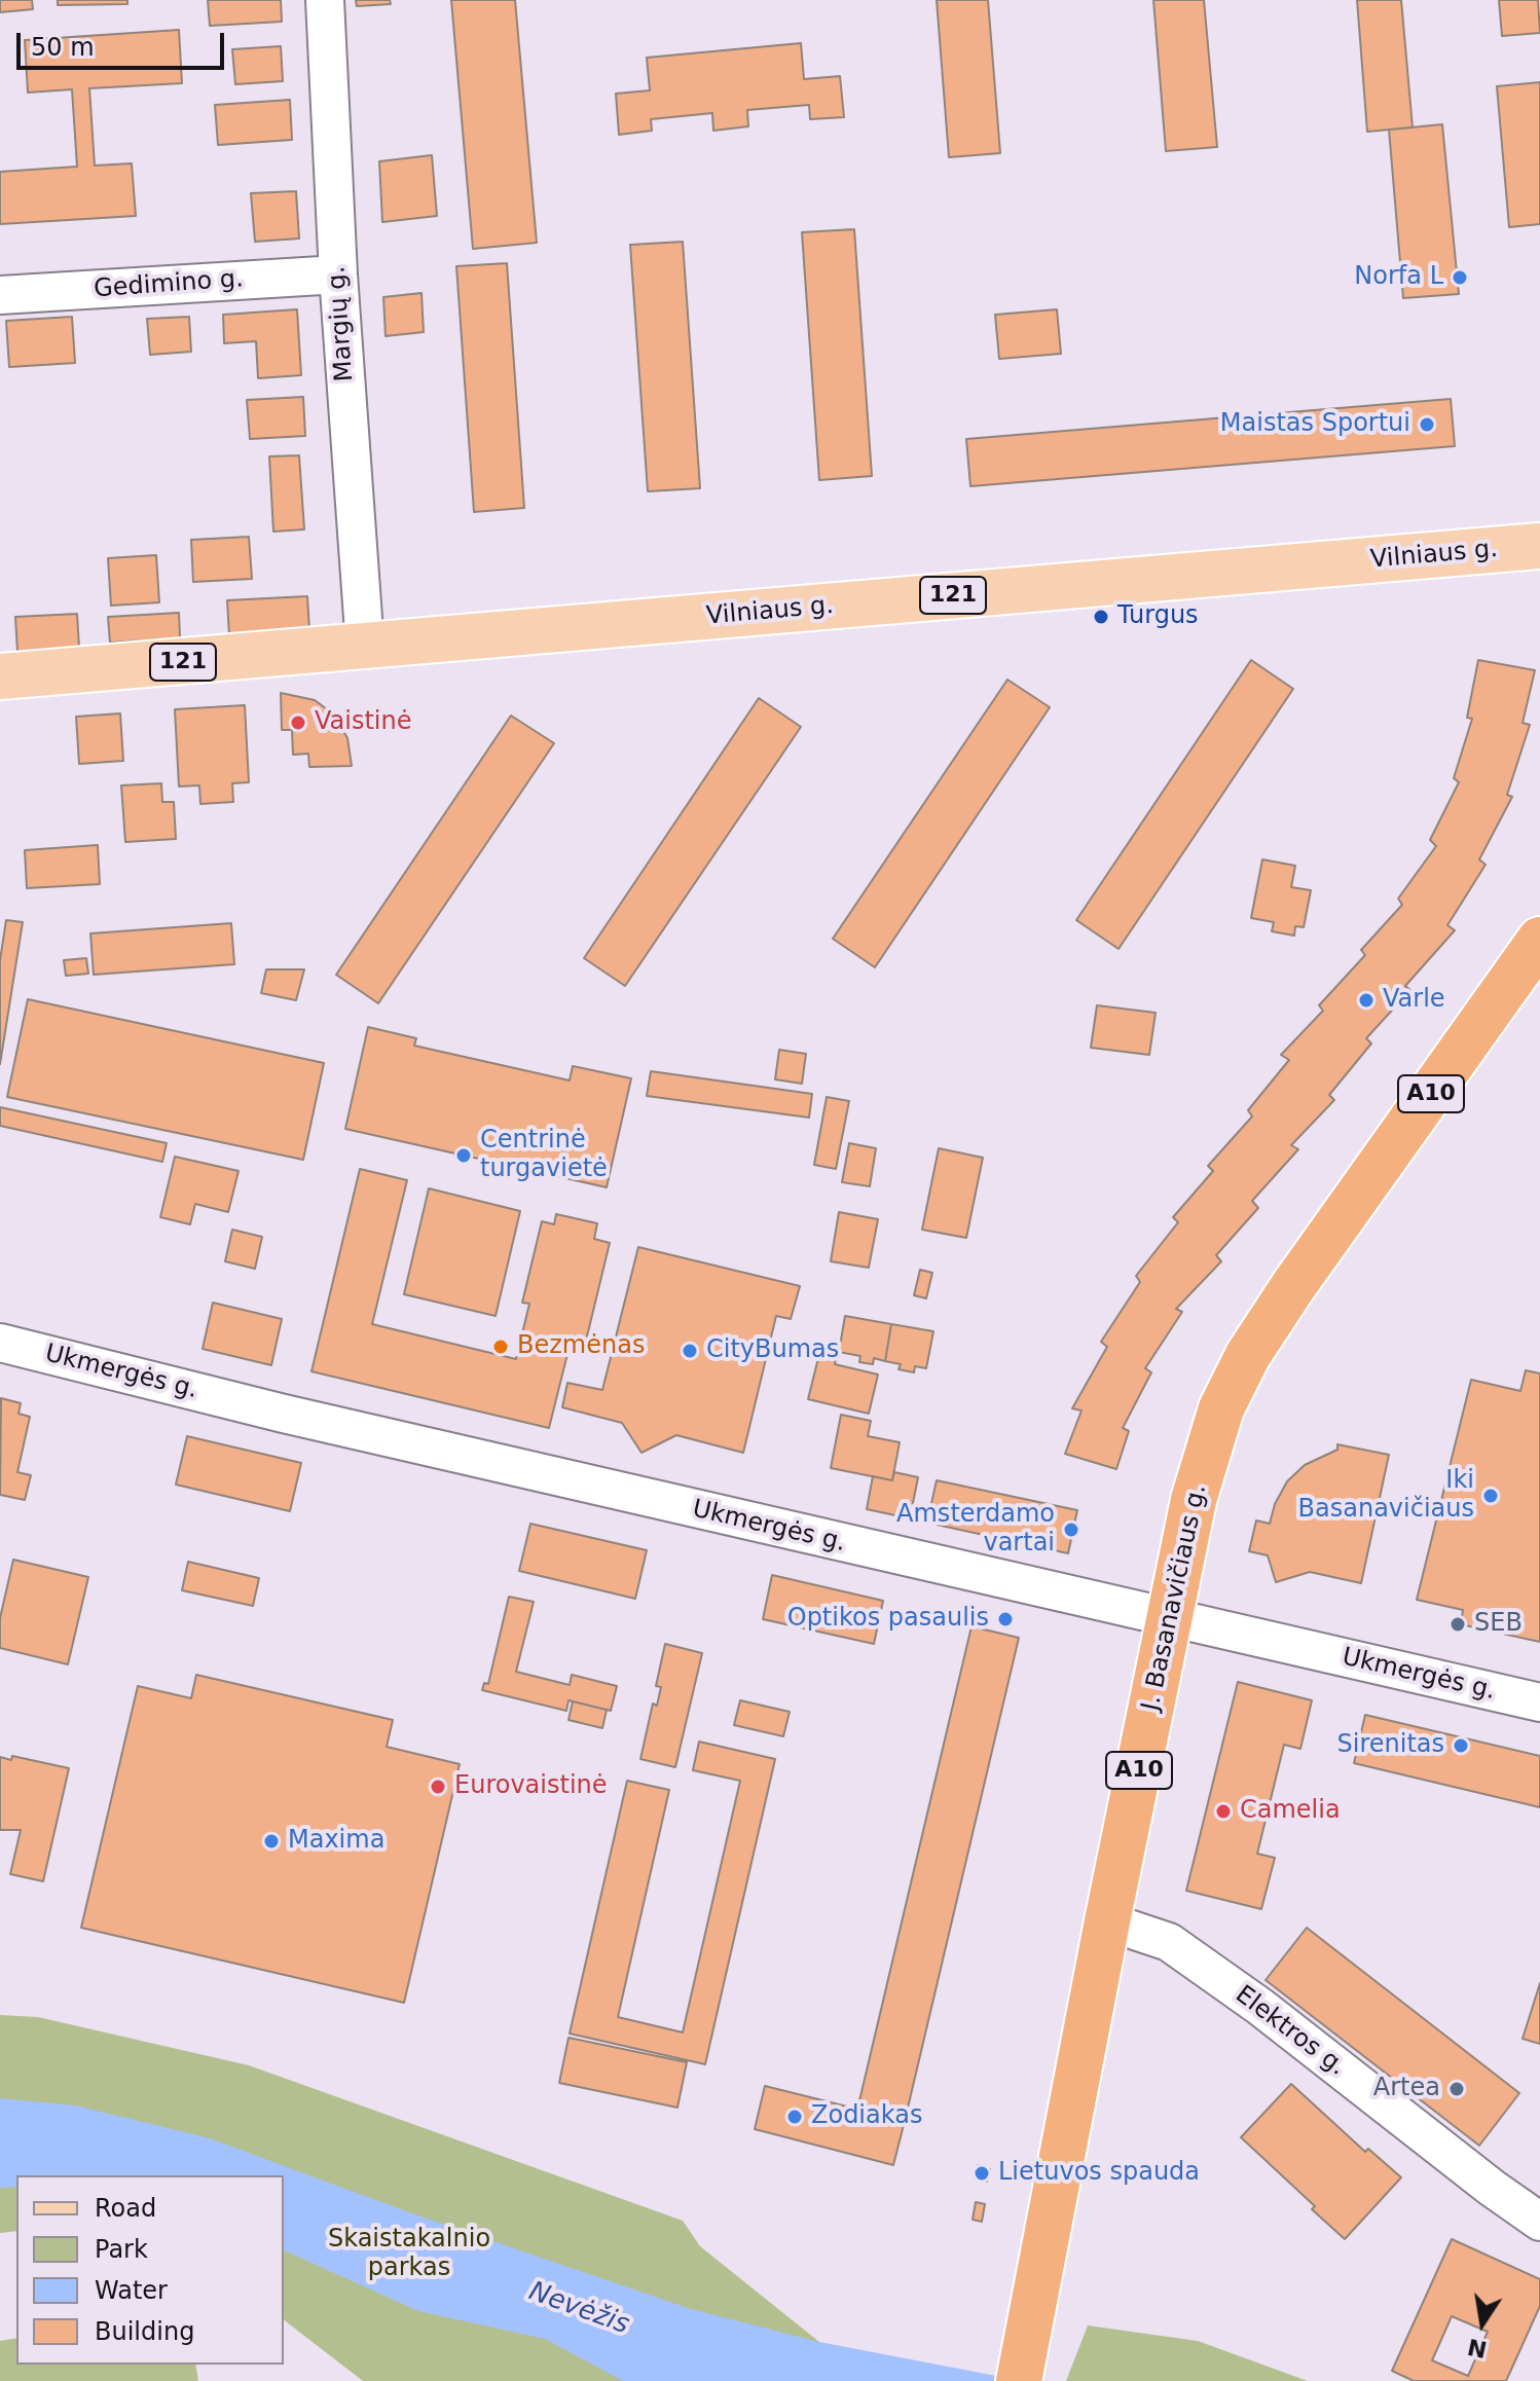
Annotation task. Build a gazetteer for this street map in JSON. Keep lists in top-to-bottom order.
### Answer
{
  "streets": {
    "highway": ["A10", "J. Basanavičiaus g."],
    "main road": ["Vilniaus g.", "121"],
    "street": [
      "Gedimino g.",
      "Margių g.",
      "Ukmergės g.",
      "Elektros g."
    ]
  },
  "crossings": [
    ["Gedimino g.", "Margių g."],
    ["Margių g.", "Vilniaus g."],
    ["Ukmergės g.", "J. Basanavičiaus g."],
    ["J. Basanavičiaus g.", "Elektros g."]
  ],
  "water": ["Nevėžis"],
  "parks": ["Skaistakalnio parkas"],
  "places": [
    "Norfa L",
    "Maistas Sportui",
    "Turgus",
    "Vaistinė",
    "Varle",
    "Centrinė turgavietė",
    "Bezmėnas",
    "CityBumas",
    "Iki Basanavičiaus",
    "Amsterdamo vartai",
    "Optikos pasaulis",
    "SEB",
    "Sirenitas",
    "Eurovaistinė",
    "Camelia",
    "Maxima",
    "Artea",
    "Zodiakas",
    "Lietuvos spauda"
  ],
  "legend": [
    "Road",
    "Park",
    "Water",
    "Building"
  ],
  "scale_bar": "50 m",
  "north": "bottom"
}
